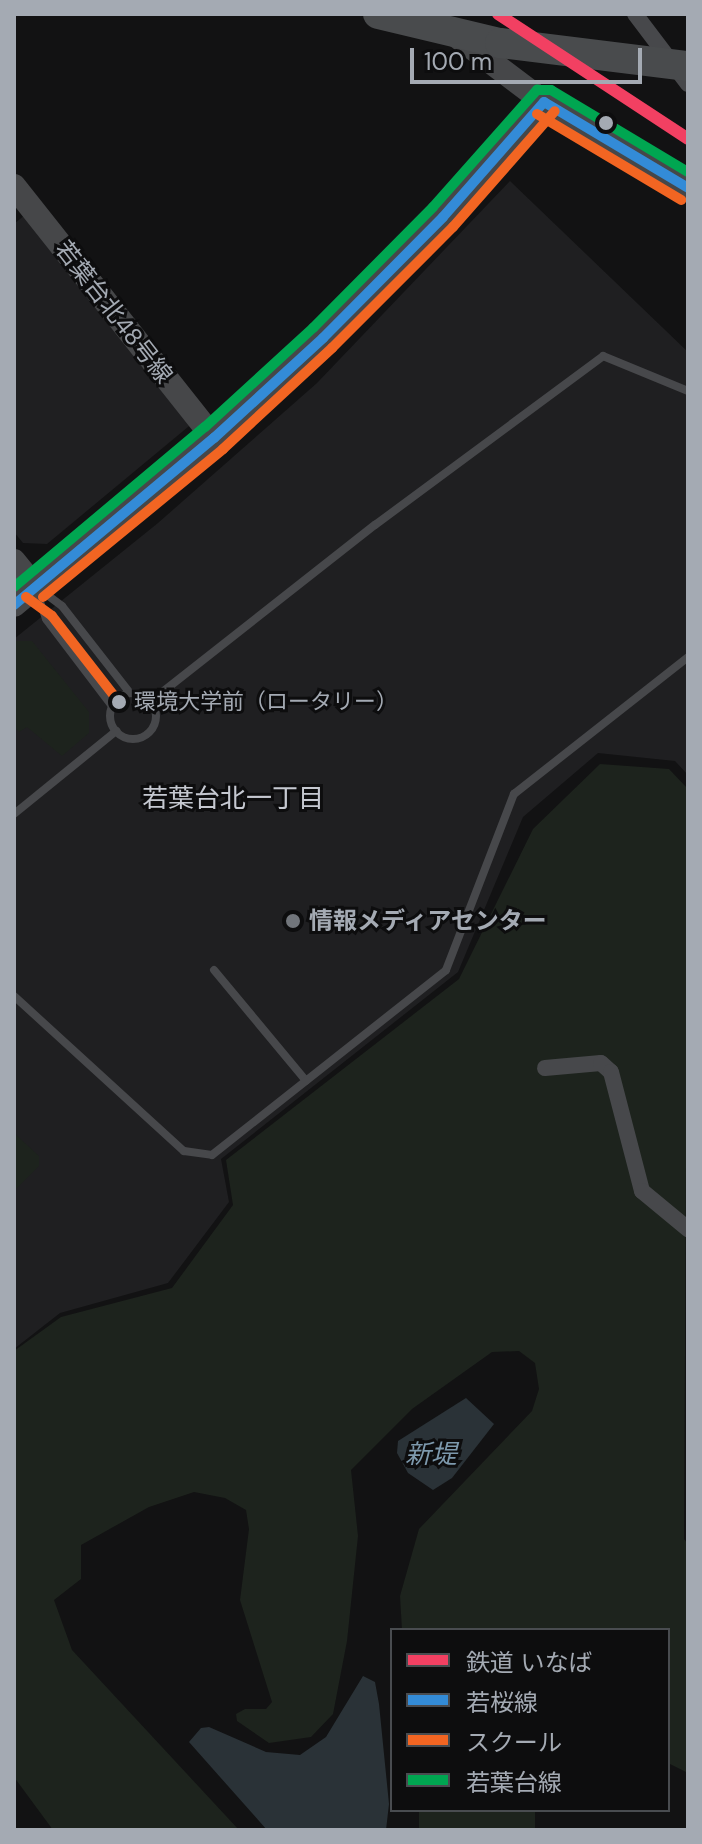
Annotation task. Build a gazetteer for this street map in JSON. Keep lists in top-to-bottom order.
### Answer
{
  "streets": {
    "street": ["若葉台北48号線"]
  },
  "districts": ["若葉台北一丁目"],
  "water": ["新堤"],
  "places": ["環境大学前（ロータリー）", "情報メディアセンター"],
  "lines": [
    "rail line いなば",
    "transit line 若葉台線",
    "transit line 若桜線",
    "transit line スクール"
  ],
  "legend": [
    "鉄道 いなば",
    "若桜線",
    "スクール",
    "若葉台線"
  ],
  "scale_bar": "100 m"
}
